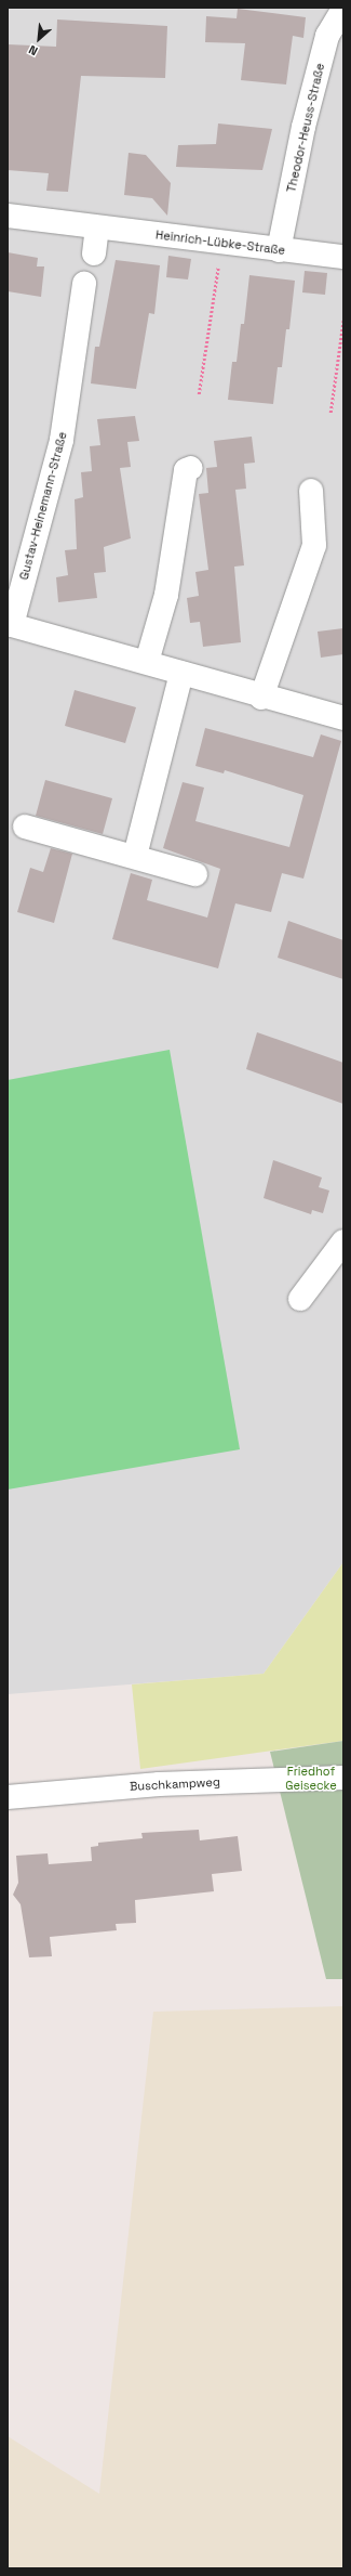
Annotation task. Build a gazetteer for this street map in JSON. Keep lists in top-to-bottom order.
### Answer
{
  "streets": {
    "street": [
      "Theodor-Heuss-Straße",
      "Heinrich-Lübke-Straße",
      "Gustav-Heinemann-Straße",
      "Buschkampweg"
    ]
  },
  "crossings": [
    ["Theodor-Heuss-Straße", "Heinrich-Lübke-Straße"]
  ],
  "parks": ["Friedhof Geisecke"],
  "north": "bottom left"
}
